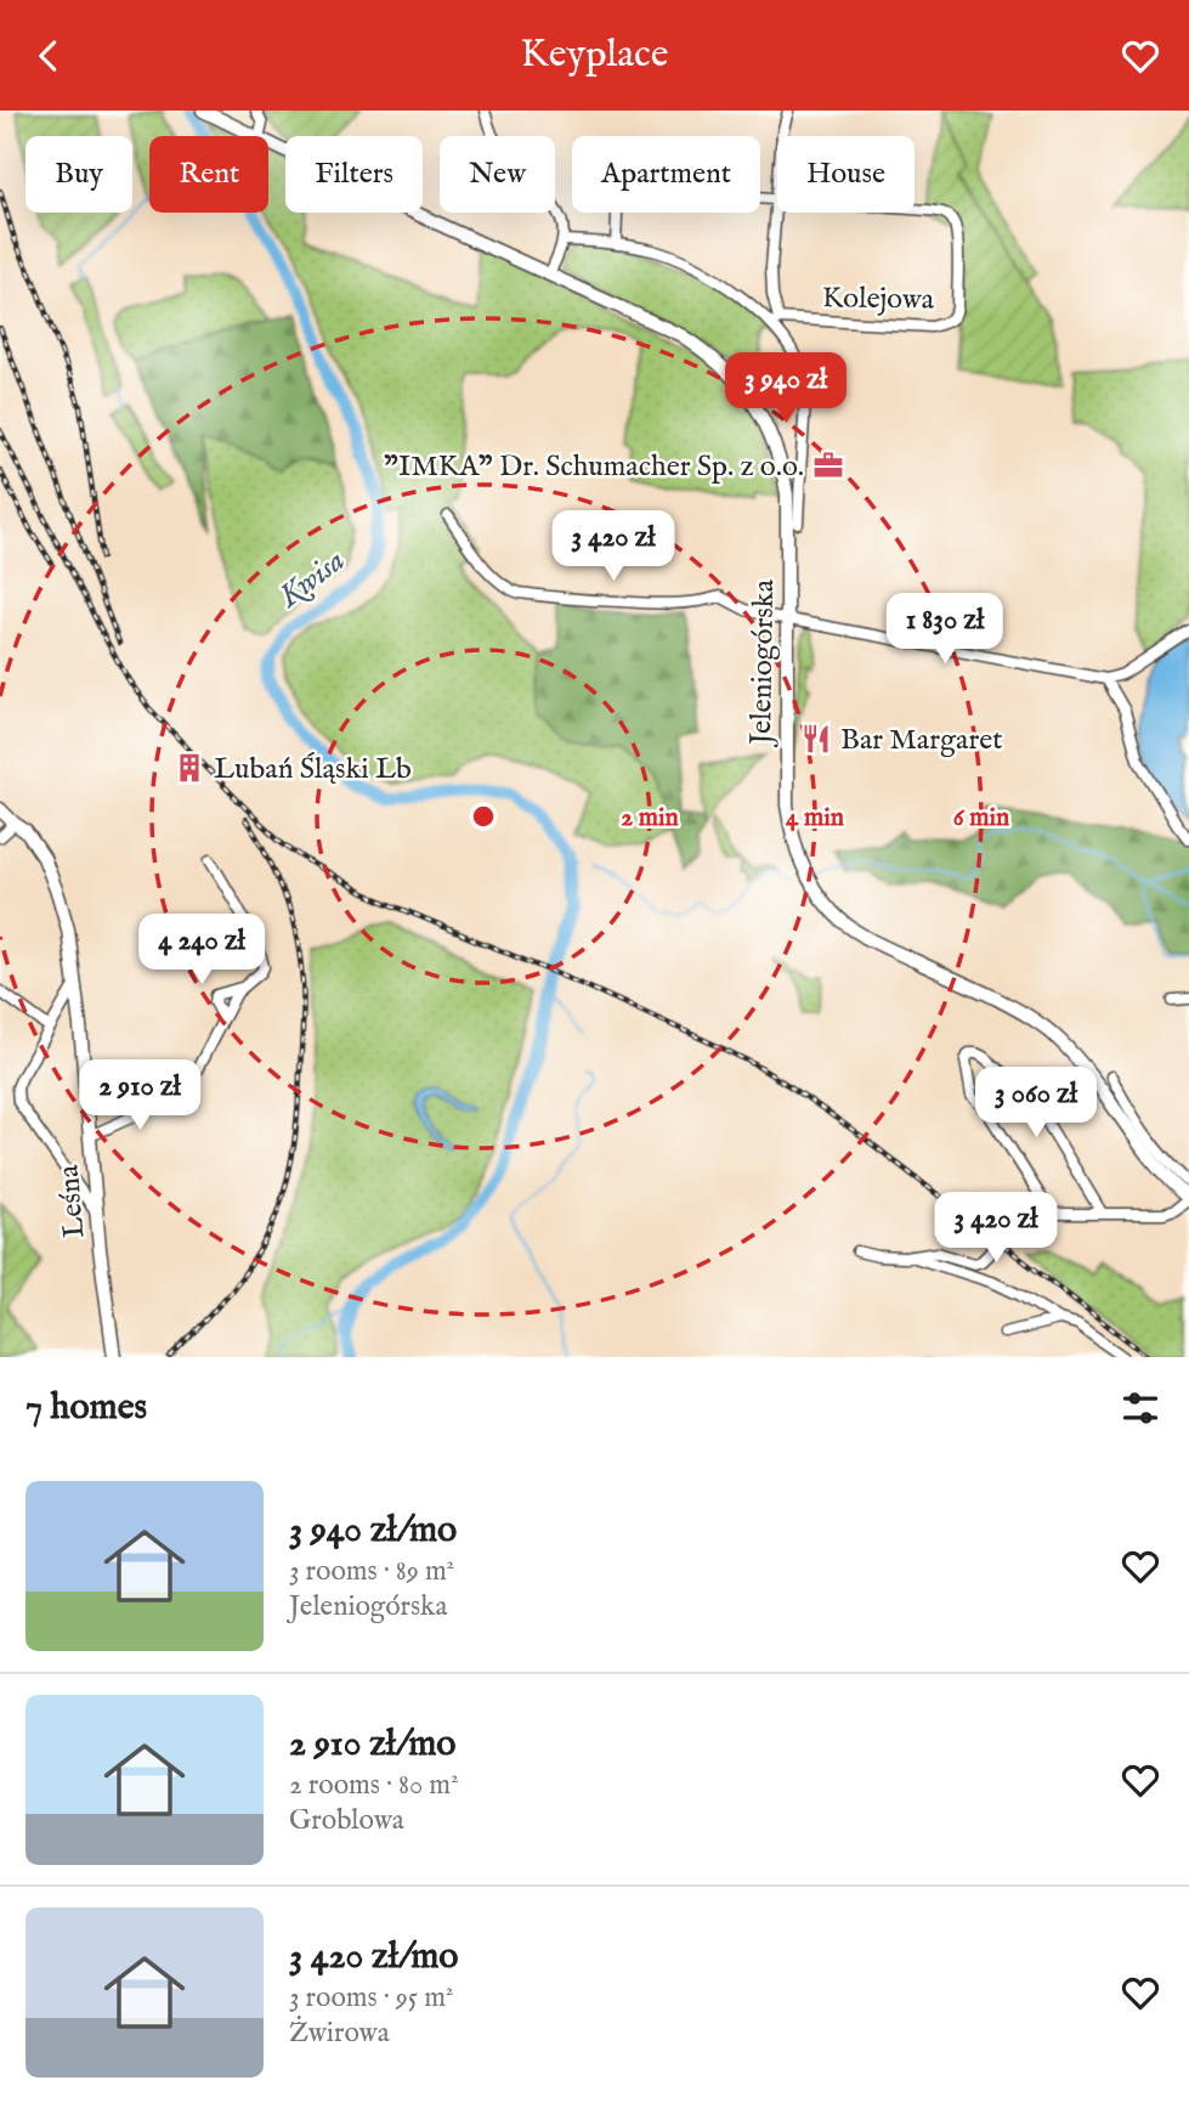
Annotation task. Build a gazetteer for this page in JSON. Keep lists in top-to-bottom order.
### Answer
{
  "streets": {
    "main road": ["Jeleniogórska", "Leśna"],
    "street": ["Kolejowa"]
  },
  "water": ["Kwisa"],
  "places": {
    "office": ["\"IMKA\" Dr. Schumacher Sp. z o.o."],
    "restaurant": ["Bar Margaret"],
    "building": ["Lubań Śląski Lb"]
  },
  "page": {
    "header": "Keyplace",
    "chip": [
      "Buy",
      "Rent",
      "Filters",
      "New",
      "Apartment",
      "House"
    ],
    "price": [
      "3 940 zł",
      "3 420 zł",
      "1 830 zł",
      "4 240 zł",
      "2 910 zł",
      "3 060 zł",
      "3 420 zł"
    ],
    "heading": "7 homes",
    "list": [
      {
        "name": "3 940 zł/mo",
        "note": "3 rooms · 89 m² · Jeleniogórska"
      },
      {
        "name": "2 910 zł/mo",
        "note": "2 rooms · 80 m² · Groblowa"
      },
      {
        "name": "3 420 zł/mo",
        "note": "3 rooms · 95 m² · Żwirowa"
      }
    ]
  },
  "rings": ["2 min", "4 min", "6 min"]
}
